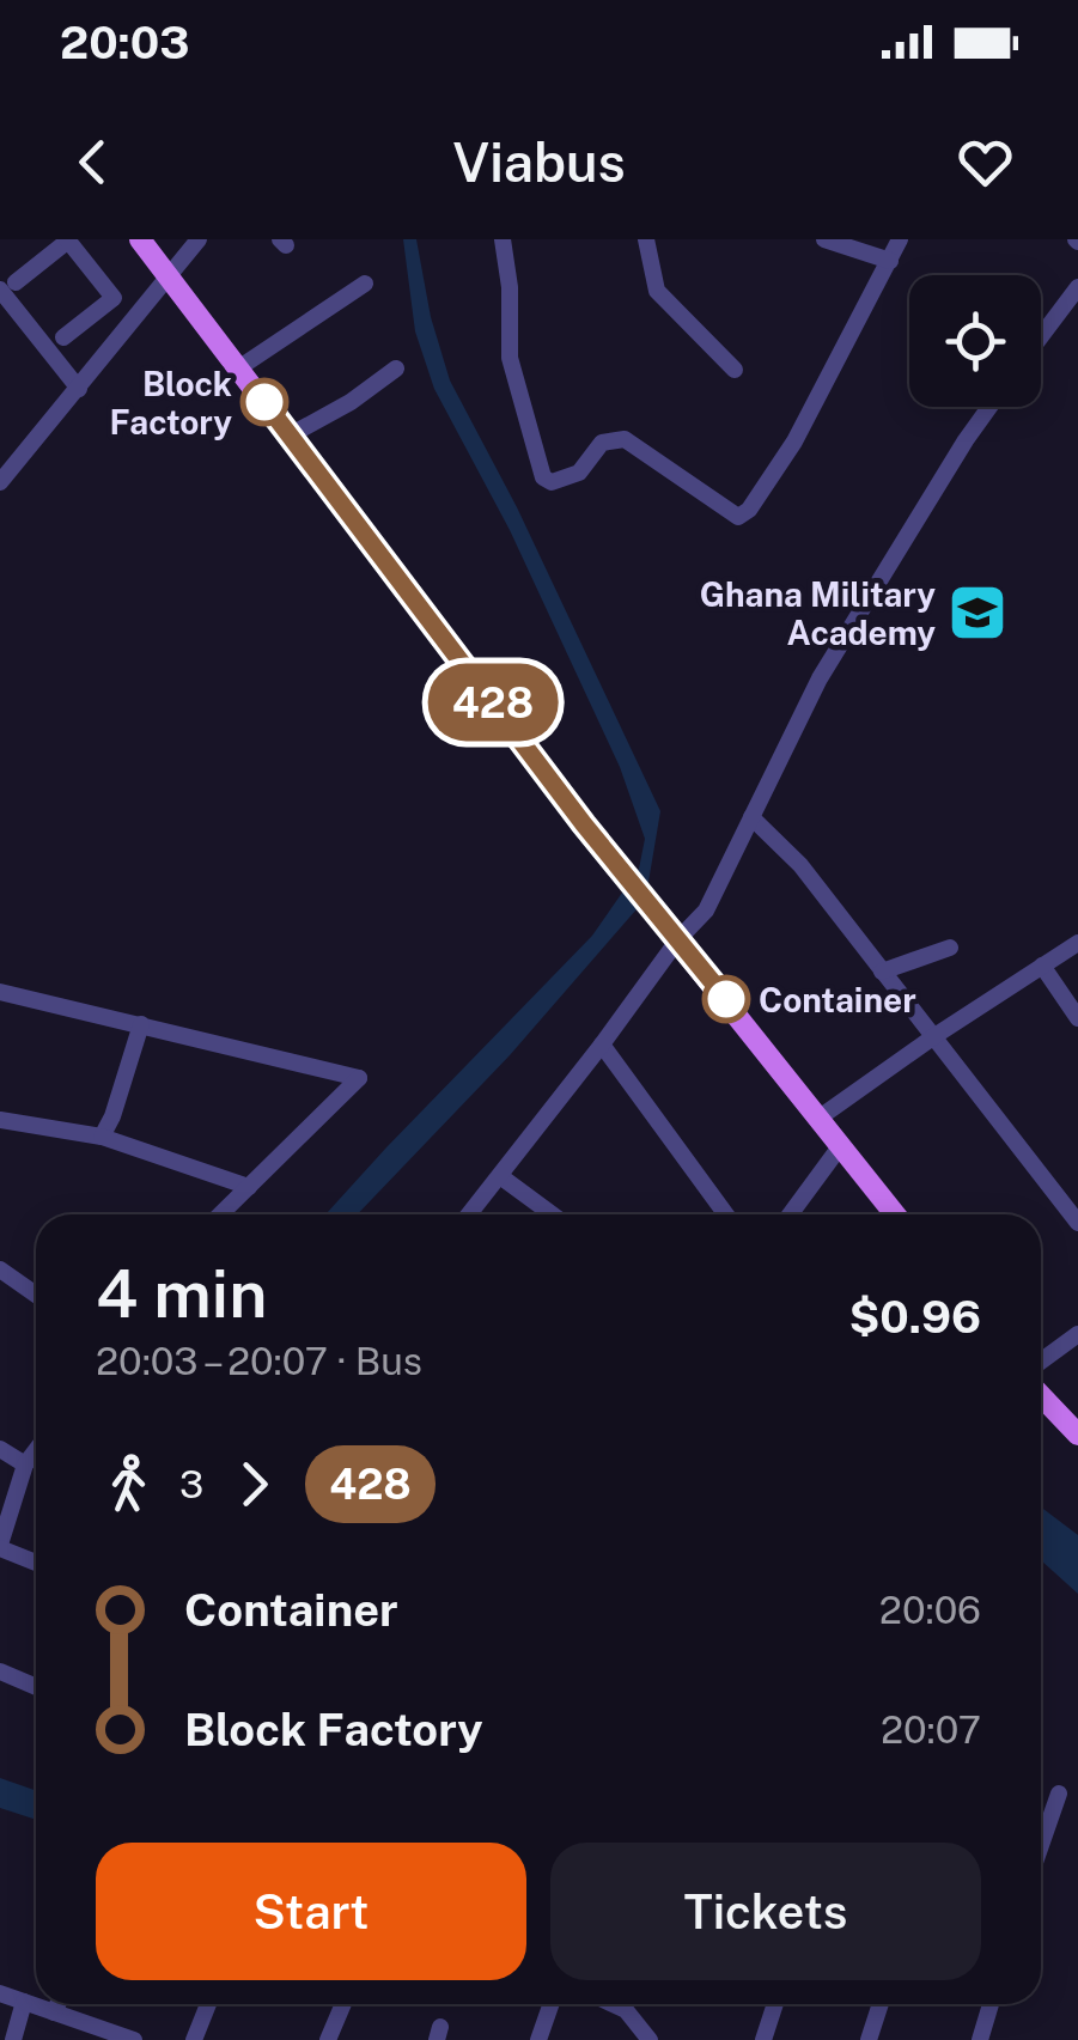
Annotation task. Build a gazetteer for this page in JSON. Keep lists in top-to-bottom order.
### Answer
{
  "places": {
    "other": ["Block Factory", "Container"],
    "school or university": ["Ghana Military Academy"]
  },
  "lines": ["bus line 428"],
  "page": {
    "status": "20:03",
    "header": "Viabus",
    "on_map": "428",
    "heading": ["4 min", "20:03 – 20:07 · Bus", "$0.96"],
    "legs": ["3", "428"],
    "list": [
      {
        "name": "Container",
        "value": "20:06"
      },
      {
        "name": "Block Factory",
        "value": "20:07"
      }
    ],
    "buttons": ["Start", "Tickets"]
  }
}
